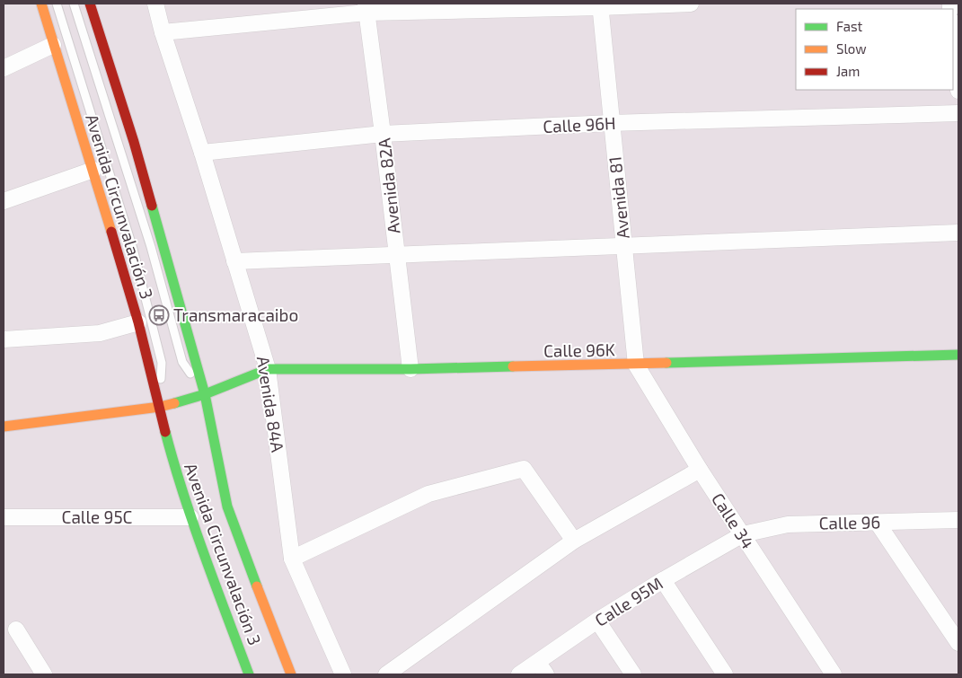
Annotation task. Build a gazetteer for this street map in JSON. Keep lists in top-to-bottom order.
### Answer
{
  "streets": {
    "main road": ["Avenida Circunvalación 3", "Calle 96K"],
    "street": [
      "Calle 96H",
      "Avenida 82A",
      "Avenida 81",
      "Avenida 84A",
      "Calle 95C",
      "Calle 34",
      "Calle 96",
      "Calle 95M"
    ]
  },
  "crossings": [
    ["Calle 96H", "Avenida 82A"],
    ["Calle 96H", "Avenida 81"],
    ["Calle 96H", "Avenida 84A"],
    ["Avenida 82A", "Calle 96K"],
    ["Avenida 81", "Calle 96K"],
    ["Avenida 81", "Calle 34"],
    ["Avenida Circunvalación 3", "Calle 96K"],
    ["Avenida Circunvalación 3", "Calle 95C"],
    ["Calle 96K", "Avenida 84A"],
    ["Calle 96K", "Calle 34"],
    ["Calle 34", "Calle 96"],
    ["Calle 34", "Calle 95M"],
    ["Calle 96", "Calle 95M"]
  ],
  "places": {
    "bus stop": ["Transmaracaibo"]
  },
  "legend": ["Fast", "Slow", "Jam"]
}
